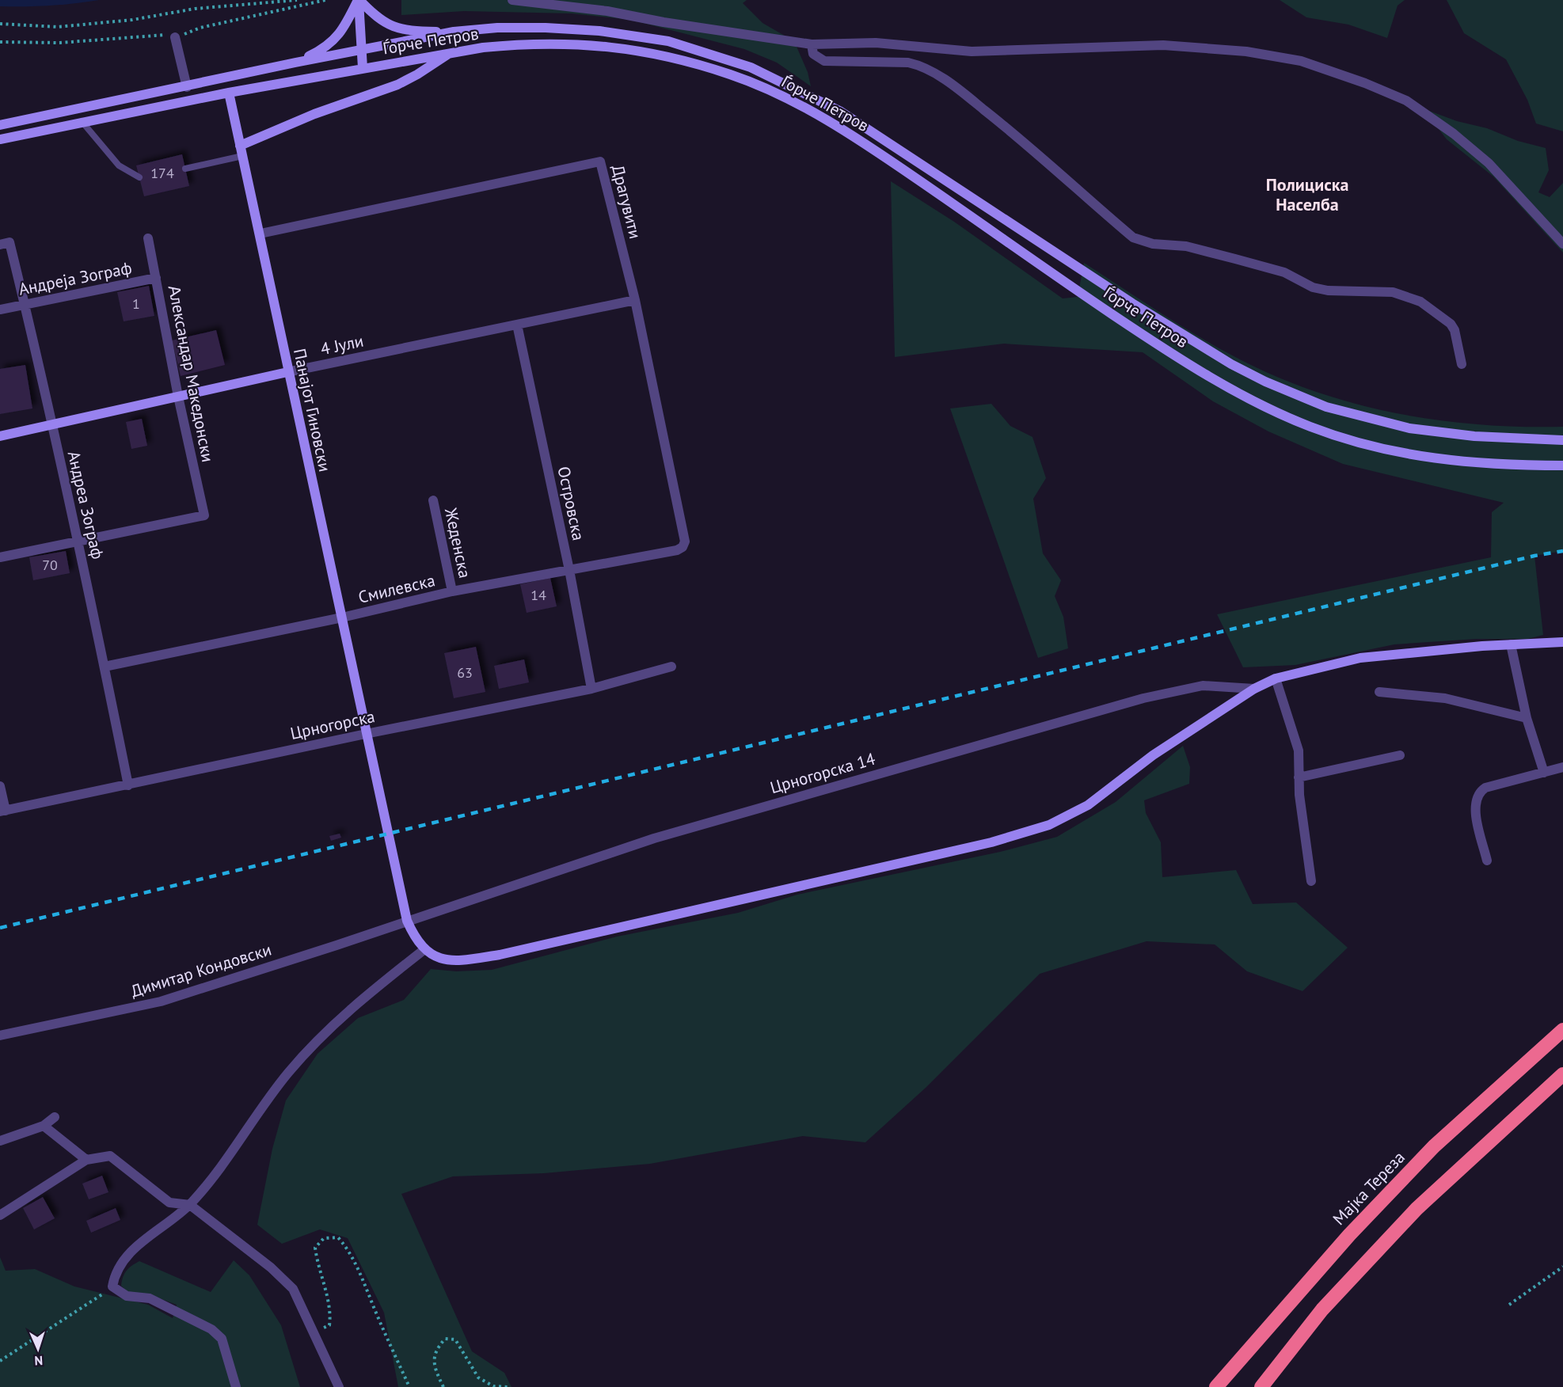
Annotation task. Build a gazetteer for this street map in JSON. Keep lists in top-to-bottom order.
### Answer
{
  "streets": {
    "highway": ["Мајка Тереза"],
    "main road": ["Ѓорче Петров", "4 Јули", "Панајот Гиновски"],
    "street": [
      "Драгувити",
      "Андреја Зограф",
      "Αлександар Македонски",
      "Островска",
      "Андреа Зограф",
      "Жеденска",
      "Смилевска",
      "Црногорска",
      "Црногорска 14",
      "Димитар Кондовски"
    ]
  },
  "crossings": [
    ["Ѓорче Петров", "Панајот Гиновски"],
    ["Драгувити", "4 Јули"],
    ["Драгувити", "Панајот Гиновски"],
    ["Драгувити", "Смилевска"],
    ["Андреја Зограф", "Αлександар Македонски"],
    ["Андреја Зограф", "Андреа Зограф"],
    ["4 Јули", "Αлександар Македонски"],
    ["4 Јули", "Панајот Гиновски"],
    ["4 Јули", "Островска"],
    ["4 Јули", "Андреа Зограф"],
    ["Αлександар Македонски", "Андреа Зограф"],
    ["Панајот Гиновски", "Смилевска"],
    ["Панајот Гиновски", "Црногорска"],
    ["Панајот Гиновски", "Црногорска 14"],
    ["Панајот Гиновски", "Димитар Кондовски"],
    ["Островска", "Смилевска"],
    ["Островска", "Црногорска"],
    ["Андреа Зограф", "Смилевска"],
    ["Андреа Зограф", "Црногорска"],
    ["Жеденска", "Смилевска"],
    ["Црногорска 14", "Димитар Кондовски"]
  ],
  "districts": ["Полициска Населба"],
  "house_numbers": [
    "174",
    "1",
    "70",
    "14",
    "63"
  ],
  "north": "bottom"
}
